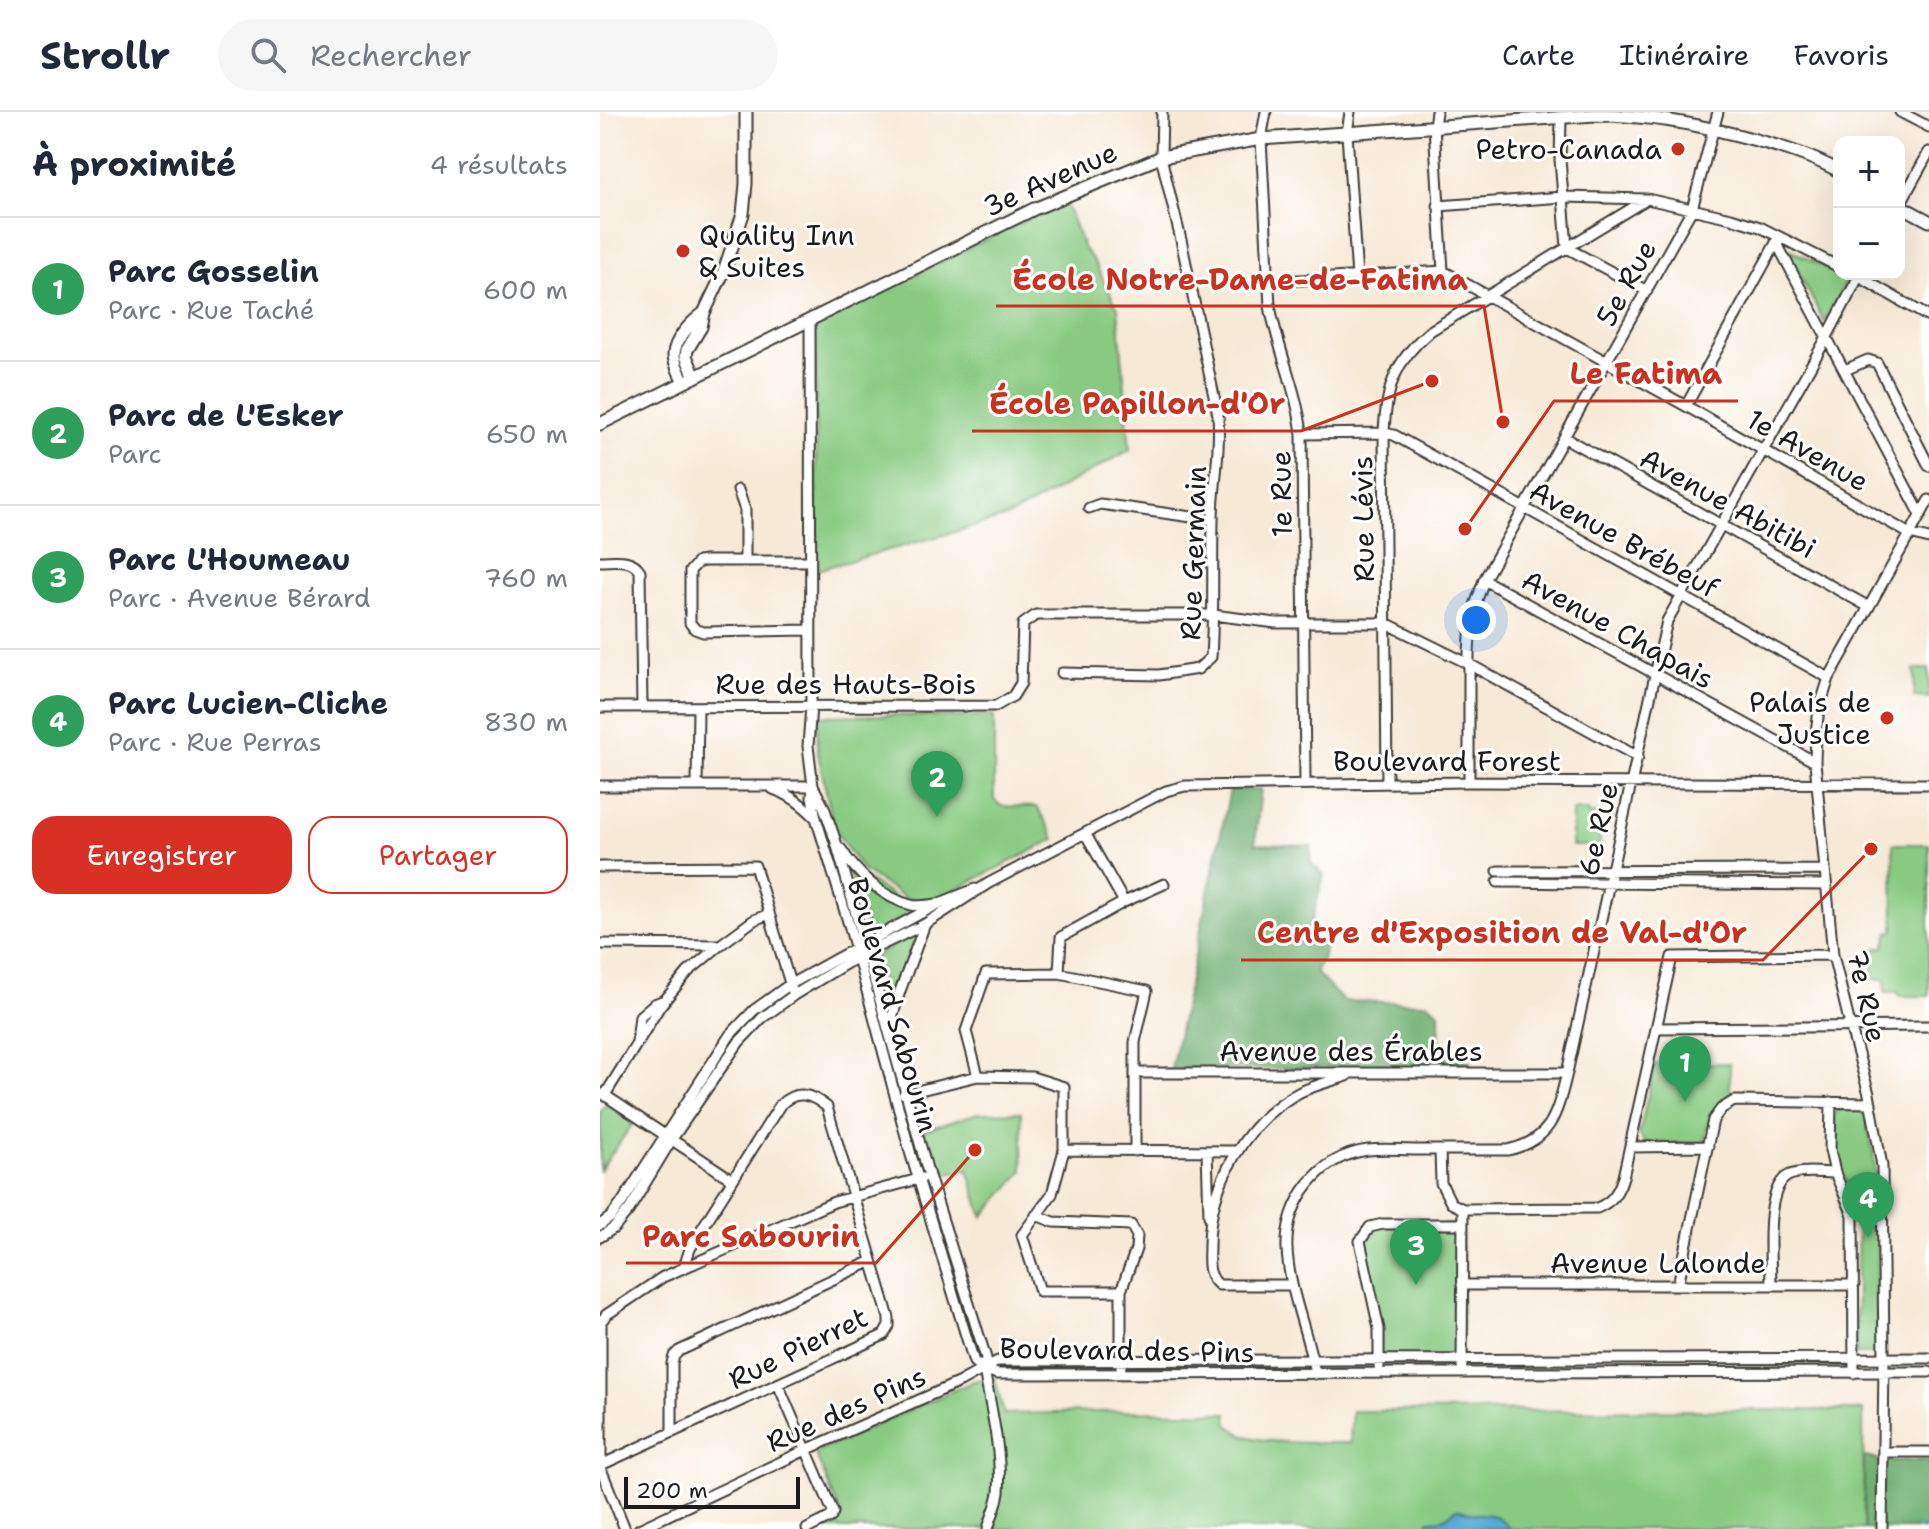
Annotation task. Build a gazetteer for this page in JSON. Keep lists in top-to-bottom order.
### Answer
{
  "streets": {
    "main road": ["3e Avenue"],
    "street": [
      "5e Rue",
      "1e Avenue",
      "1e Rue",
      "Avenue Abitibi",
      "Rue Lévis",
      "Avenue Brébeuf",
      "Rue Germain",
      "Avenue Chapais",
      "Rue des Hauts-Bois",
      "Boulevard Forest",
      "6e Rue",
      "7e Rue",
      "Boulevard Sabourin",
      "Avenue des Érables",
      "Avenue Lalonde",
      "Rue Pierret",
      "Boulevard des Pins",
      "Rue des Pins"
    ]
  },
  "crossings": [
    ["3e Avenue", "5e Rue"],
    ["3e Avenue", "1e Rue"],
    ["3e Avenue", "Rue Germain"],
    ["3e Avenue", "Boulevard Sabourin"],
    ["5e Rue", "1e Avenue"],
    ["5e Rue", "Avenue Abitibi"],
    ["5e Rue", "Avenue Brébeuf"],
    ["5e Rue", "Avenue Chapais"],
    ["5e Rue", "Boulevard Forest"],
    ["1e Avenue", "Rue Lévis"],
    ["1e Avenue", "6e Rue"],
    ["1e Avenue", "7e Rue"],
    ["1e Rue", "Avenue Brébeuf"],
    ["1e Rue", "Boulevard Forest"],
    ["Avenue Abitibi", "6e Rue"],
    ["Avenue Abitibi", "7e Rue"],
    ["Rue Lévis", "Avenue Brébeuf"],
    ["Rue Lévis", "Boulevard Forest"],
    ["Avenue Brébeuf", "6e Rue"],
    ["Avenue Brébeuf", "7e Rue"],
    ["Rue Germain", "Rue des Hauts-Bois"],
    ["Avenue Chapais", "6e Rue"],
    ["Avenue Chapais", "7e Rue"],
    ["Rue des Hauts-Bois", "Boulevard Sabourin"],
    ["Boulevard Forest", "6e Rue"],
    ["Boulevard Forest", "7e Rue"],
    ["Boulevard Forest", "Boulevard Sabourin"],
    ["6e Rue", "Avenue des Érables"],
    ["6e Rue", "Boulevard des Pins"],
    ["7e Rue", "Boulevard des Pins"],
    ["Boulevard Sabourin", "Boulevard des Pins"],
    ["Boulevard Sabourin", "Rue des Pins"],
    ["Boulevard des Pins", "Rue des Pins"]
  ],
  "places": [
    "Petro-Canada",
    "Quality Inn & Suites",
    "École Papillon-d'Or",
    "École Notre-Dame-de-Fatima",
    "Le Fatima",
    "Palais de Justice",
    "Centre d'Exposition de Val-d'Or",
    "Parc Sabourin"
  ],
  "scale_bar": "200 m",
  "page": {
    "header": "Strollr",
    "search": "Rechercher",
    "nav": ["Carte", "Itinéraire", "Favoris"],
    "heading": ["À proximité", "4 résultats"],
    "map_buttons": ["+", "−"],
    "list": [
      {
        "mark": "1",
        "name": "Parc Gosselin",
        "note": "Parc · Rue Taché",
        "value": "600 m"
      },
      {
        "mark": "2",
        "name": "Parc de L'Esker",
        "note": "Parc",
        "value": "650 m"
      },
      {
        "mark": "3",
        "name": "Parc L'Houmeau",
        "note": "Parc · Avenue Bérard",
        "value": "760 m"
      },
      {
        "mark": "4",
        "name": "Parc Lucien-Cliche",
        "note": "Parc · Rue Perras",
        "value": "830 m"
      }
    ],
    "pins": [
      "2",
      "1",
      "4",
      "3"
    ],
    "buttons": ["Enregistrer", "Partager"],
    "scale": "200 m"
  }
}
